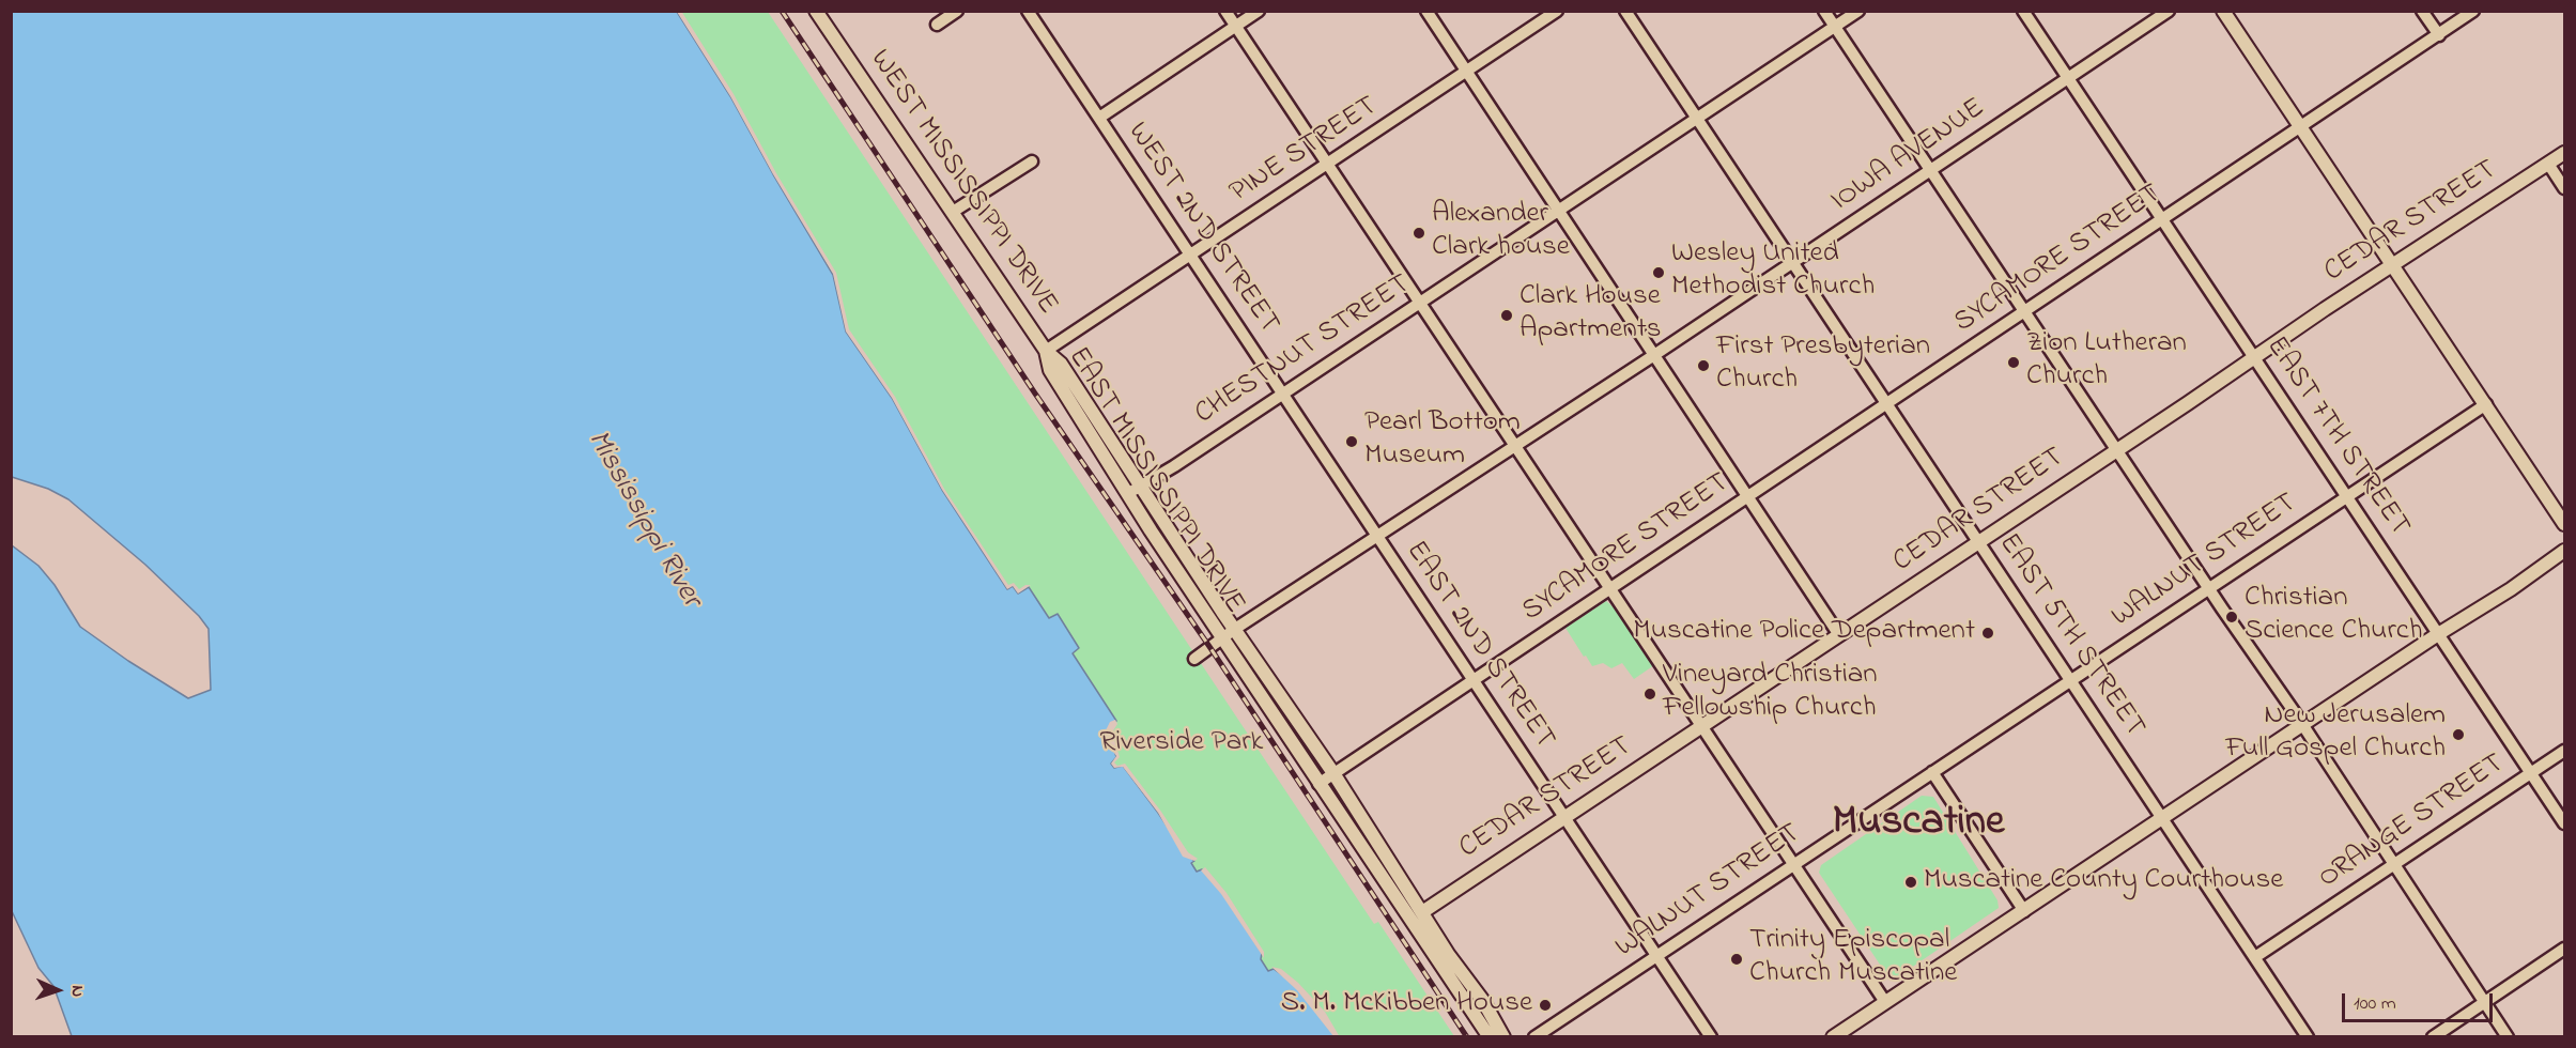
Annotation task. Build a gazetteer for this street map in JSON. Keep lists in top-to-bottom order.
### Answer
{
  "streets": {
    "main road": ["WEST MISSISSIPPI DRIVE", "CEDAR STREET", "EAST MISSISSIPPI DRIVE"],
    "street": [
      "PINE STREET",
      "IOWA AVENUE",
      "WEST 2ND STREET",
      "SYCAMORE STREET",
      "CHESTNUT STREET",
      "EAST 7TH STREET",
      "WALNUT STREET",
      "EAST 5TH STREET",
      "EAST 2ND STREET",
      "ORANGE STREET"
    ]
  },
  "crossings": [
    ["PINE STREET", "WEST MISSISSIPPI DRIVE"],
    ["PINE STREET", "WEST 2ND STREET"],
    ["PINE STREET", "EAST MISSISSIPPI DRIVE"],
    ["IOWA AVENUE", "WEST 2ND STREET"],
    ["IOWA AVENUE", "EAST 7TH STREET"],
    ["IOWA AVENUE", "EAST MISSISSIPPI DRIVE"],
    ["IOWA AVENUE", "EAST 5TH STREET"],
    ["IOWA AVENUE", "EAST 2ND STREET"],
    ["WEST MISSISSIPPI DRIVE", "EAST MISSISSIPPI DRIVE"],
    ["CEDAR STREET", "EAST 7TH STREET"],
    ["CEDAR STREET", "EAST MISSISSIPPI DRIVE"],
    ["CEDAR STREET", "EAST 5TH STREET"],
    ["CEDAR STREET", "EAST 2ND STREET"],
    ["WEST 2ND STREET", "CHESTNUT STREET"],
    ["WEST 2ND STREET", "EAST 2ND STREET"],
    ["SYCAMORE STREET", "EAST 7TH STREET"],
    ["SYCAMORE STREET", "EAST MISSISSIPPI DRIVE"],
    ["SYCAMORE STREET", "EAST 5TH STREET"],
    ["SYCAMORE STREET", "EAST 2ND STREET"],
    ["CHESTNUT STREET", "EAST MISSISSIPPI DRIVE"],
    ["CHESTNUT STREET", "EAST 5TH STREET"],
    ["EAST 7TH STREET", "WALNUT STREET"],
    ["EAST 7TH STREET", "ORANGE STREET"],
    ["WALNUT STREET", "EAST 5TH STREET"],
    ["WALNUT STREET", "EAST 2ND STREET"],
    ["EAST 5TH STREET", "ORANGE STREET"]
  ],
  "districts": ["Muscatine"],
  "water": ["Mississippi River"],
  "parks": ["Riverside Park"],
  "places": [
    "Alexander Clark house",
    "Wesley United Methodist Church",
    "Clark House Apartments",
    "Zion Lutheran Church",
    "First Presbyterian Church",
    "Pearl Bottom Museum",
    "Christian Science Church",
    "Muscatine Police Department",
    "Vineyard Christian Fellowship Church",
    "New Jerusalem Full Gospel Church",
    "Muscatine County Courthouse",
    "Trinity Episcopal Church Muscatine",
    "S. M. McKibben House"
  ],
  "scale_bar": "100 m",
  "north": "right"
}
